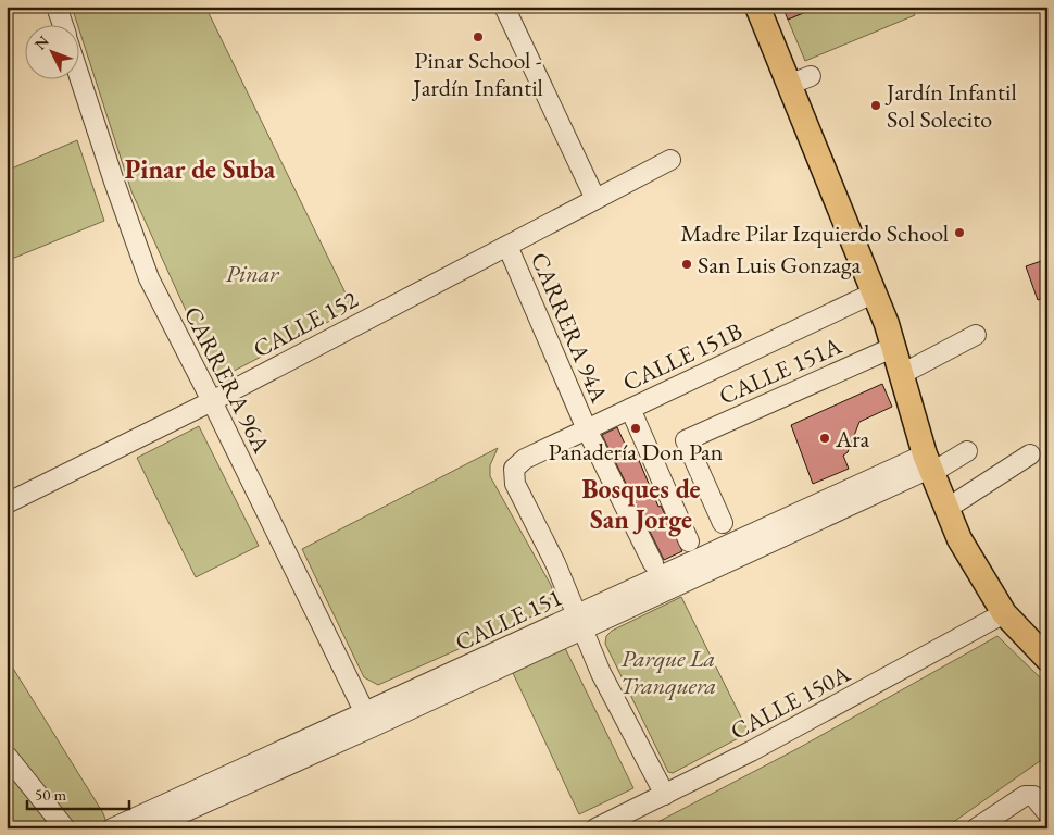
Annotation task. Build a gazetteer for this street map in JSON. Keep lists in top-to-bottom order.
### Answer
{
  "streets": {
    "street": [
      "CALLE 152",
      "CARRERA 94A",
      "CALLE 151B",
      "CALLE 151A",
      "CARRERA 96A",
      "CALLE 151",
      "CALLE 150A"
    ]
  },
  "crossings": [
    ["CALLE 152", "CARRERA 94A"],
    ["CALLE 152", "CARRERA 96A"],
    ["CARRERA 94A", "CALLE 151B"],
    ["CALLE 151B", "CALLE 151"],
    ["CARRERA 96A", "CALLE 151"]
  ],
  "districts": ["Pinar de Suba", "Bosques de San Jorge"],
  "parks": ["Pinar", "Parque La Tranquera"],
  "places": [
    "Pinar School - Jardín Infantil",
    "Jardín Infantil Sol Solecito",
    "Madre Pilar Izquierdo School",
    "San Luis Gonzaga",
    "Panadería Don Pan",
    "Ara"
  ],
  "scale_bar": "50 m",
  "north": "top left"
}
